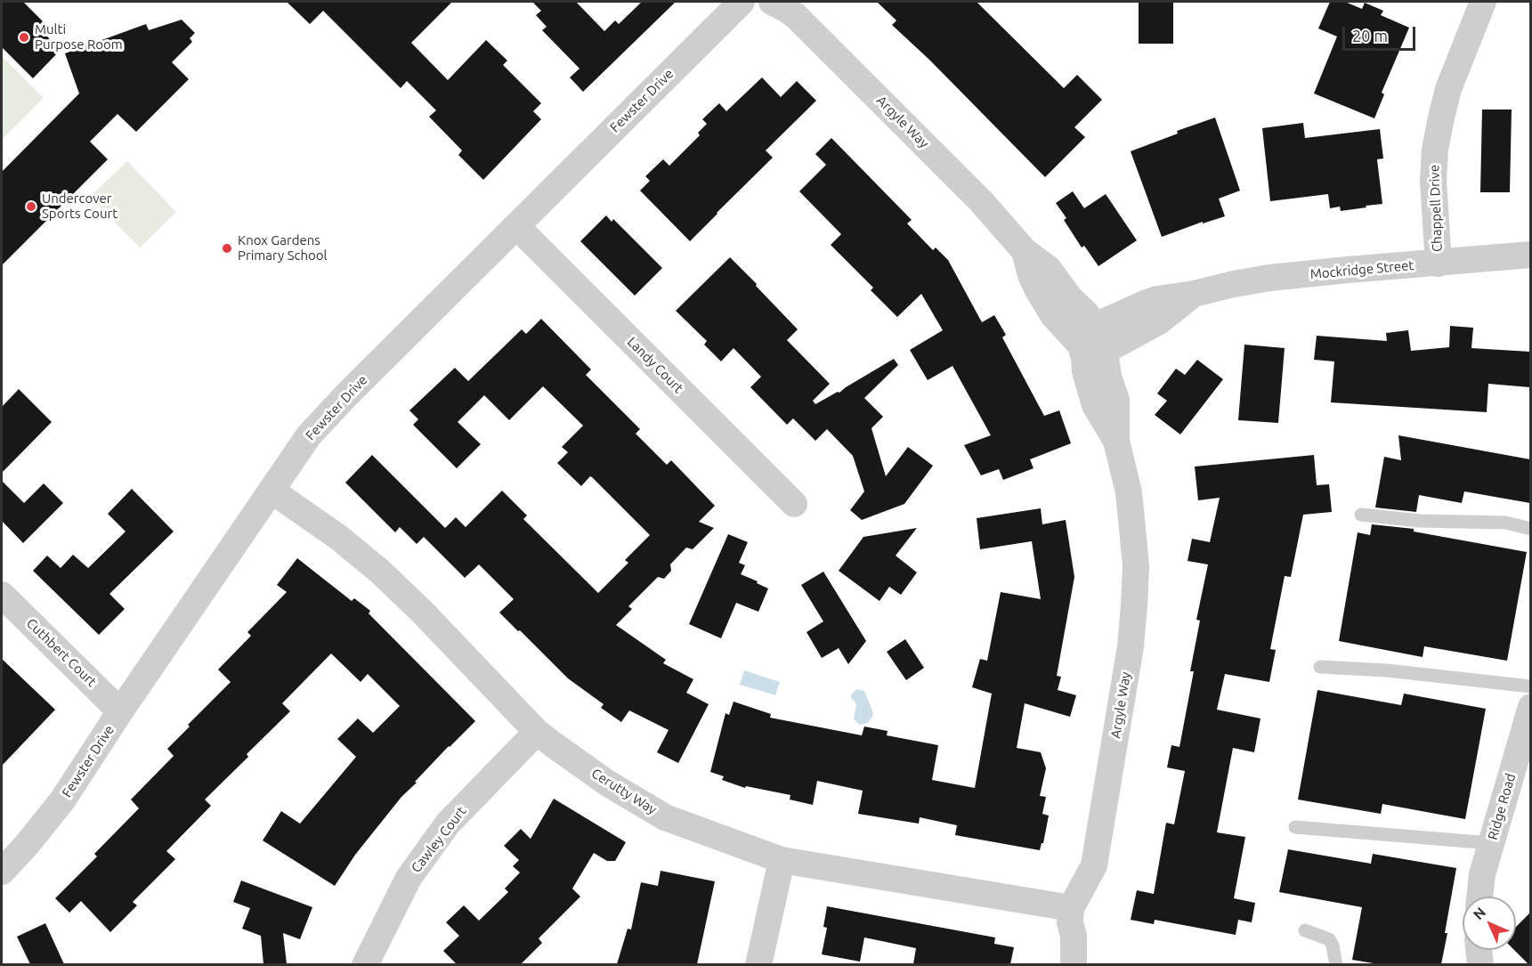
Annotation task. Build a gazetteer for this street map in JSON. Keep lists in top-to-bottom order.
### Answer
{
  "streets": {
    "street": [
      "Fewster Drive",
      "Argyle Way",
      "Chappell Drive",
      "Mockridge Street",
      "Landy Court",
      "Cuthbert Court",
      "Cerutty Way",
      "Ridge Road",
      "Cawley Court"
    ]
  },
  "crossings": [
    ["Fewster Drive", "Landy Court"],
    ["Fewster Drive", "Cuthbert Court"],
    ["Fewster Drive", "Cerutty Way"],
    ["Argyle Way", "Mockridge Street"],
    ["Argyle Way", "Cerutty Way"],
    ["Chappell Drive", "Mockridge Street"],
    ["Cerutty Way", "Cawley Court"]
  ],
  "places": ["Multi Purpose Room", "Undercover Sports Court", "Knox Gardens Primary School"],
  "scale_bar": "20 m",
  "north": "top left"
}
